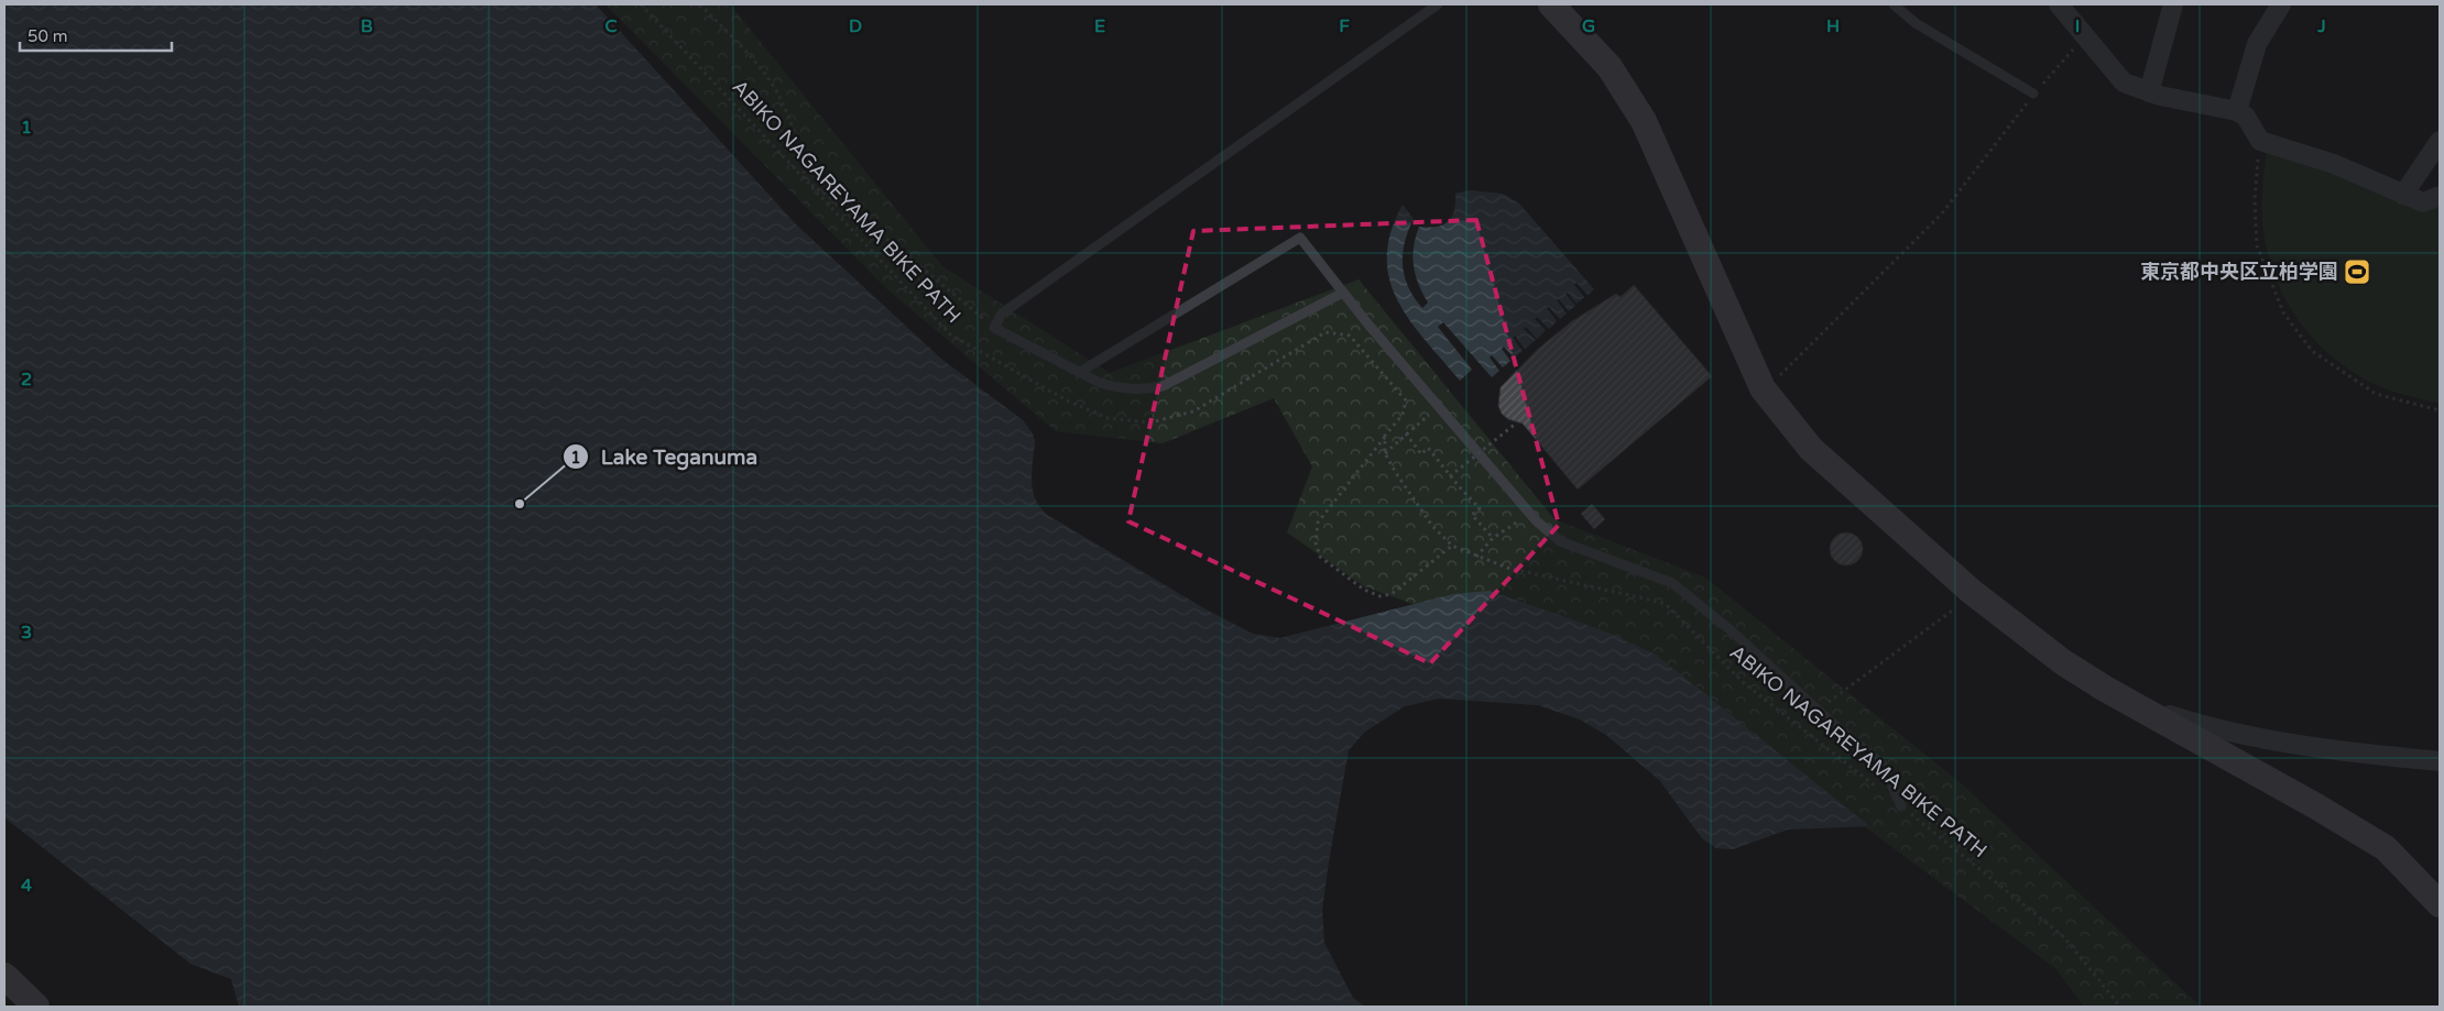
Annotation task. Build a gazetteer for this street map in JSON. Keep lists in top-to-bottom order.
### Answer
{
  "streets": {
    "path": ["ABIKO NAGAREYAMA BIKE PATH"]
  },
  "places": {
    "sports": ["東京都中央区立柏学園"],
    "other": ["Lake Teganuma"]
  },
  "scale_bar": "50 m",
  "grid": {
    "columns": [
      "B",
      "C",
      "D",
      "E",
      "F",
      "G",
      "H",
      "I",
      "J"
    ],
    "rows": [
      "1",
      "2",
      "3",
      "4"
    ]
  }
}
